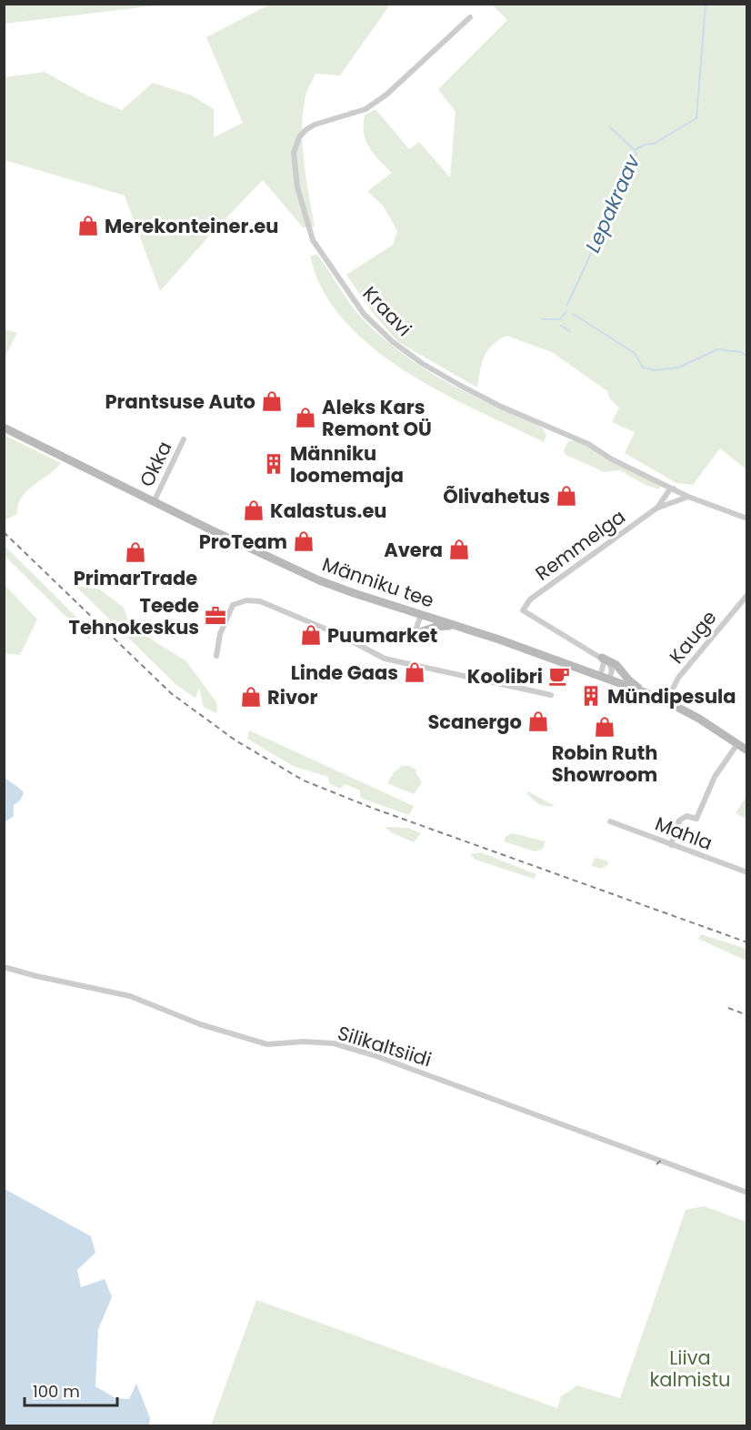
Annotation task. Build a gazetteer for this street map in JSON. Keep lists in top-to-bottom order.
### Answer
{
  "streets": {
    "street": [
      "Kraavi",
      "Okka",
      "Remmelga",
      "Männiku tee",
      "Kauge",
      "Mahla",
      "Silikaltsiidi"
    ]
  },
  "crossings": [
    ["Kraavi", "Remmelga"],
    ["Okka", "Männiku tee"],
    ["Männiku tee", "Kauge"]
  ],
  "water": ["Lepakraav"],
  "parks": ["Liiva kalmistu"],
  "places": {
    "shop": [
      "Merekonteiner.eu",
      "Prantsuse Auto",
      "Aleks Kars Remont OÜ",
      "Õlivahetus",
      "Kalastus.eu",
      "ProTeam",
      "Avera",
      "PrimarTrade",
      "Puumarket",
      "Linde Gaas",
      "Rivor",
      "Scanergo",
      "Robin Ruth Showroom"
    ],
    "building": ["Männiku loomemaja", "Mündipesula"],
    "office": ["Teede Tehnokeskus"],
    "cafe": ["Koolibri"]
  },
  "scale_bar": "100 m"
}
